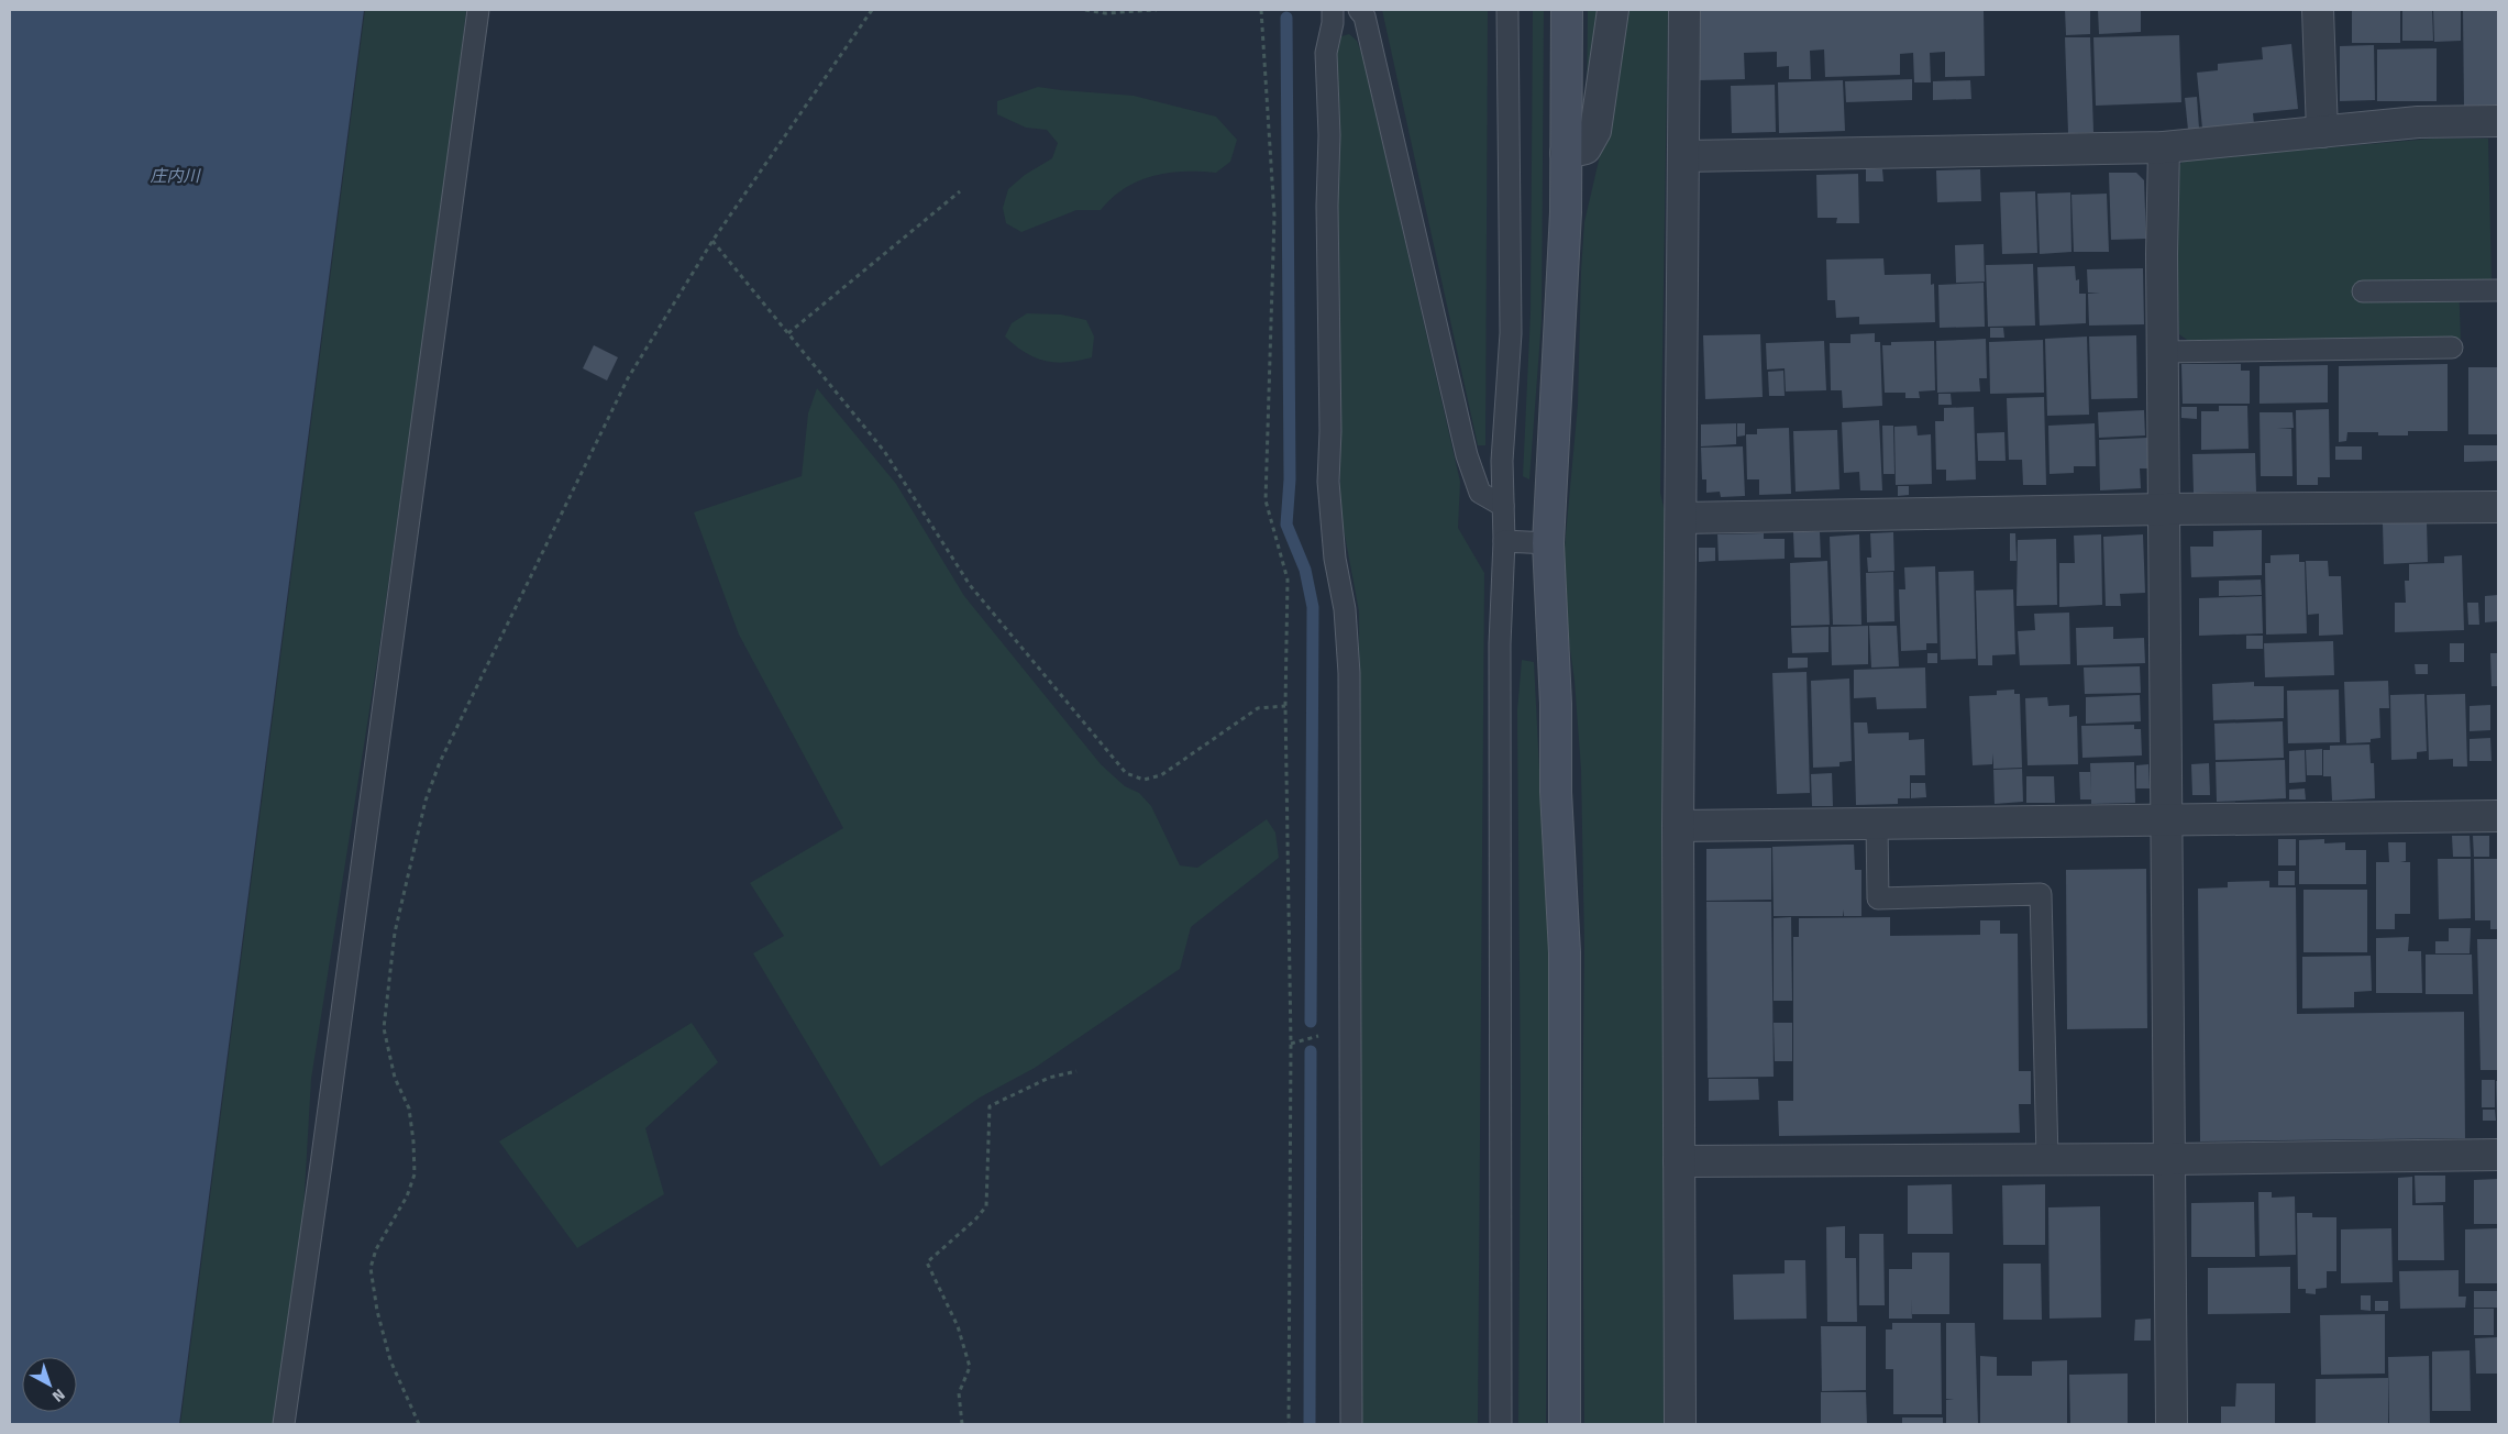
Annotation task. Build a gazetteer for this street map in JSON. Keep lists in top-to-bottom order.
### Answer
{
  "water": ["庄内川"],
  "north": "bottom right"
}
